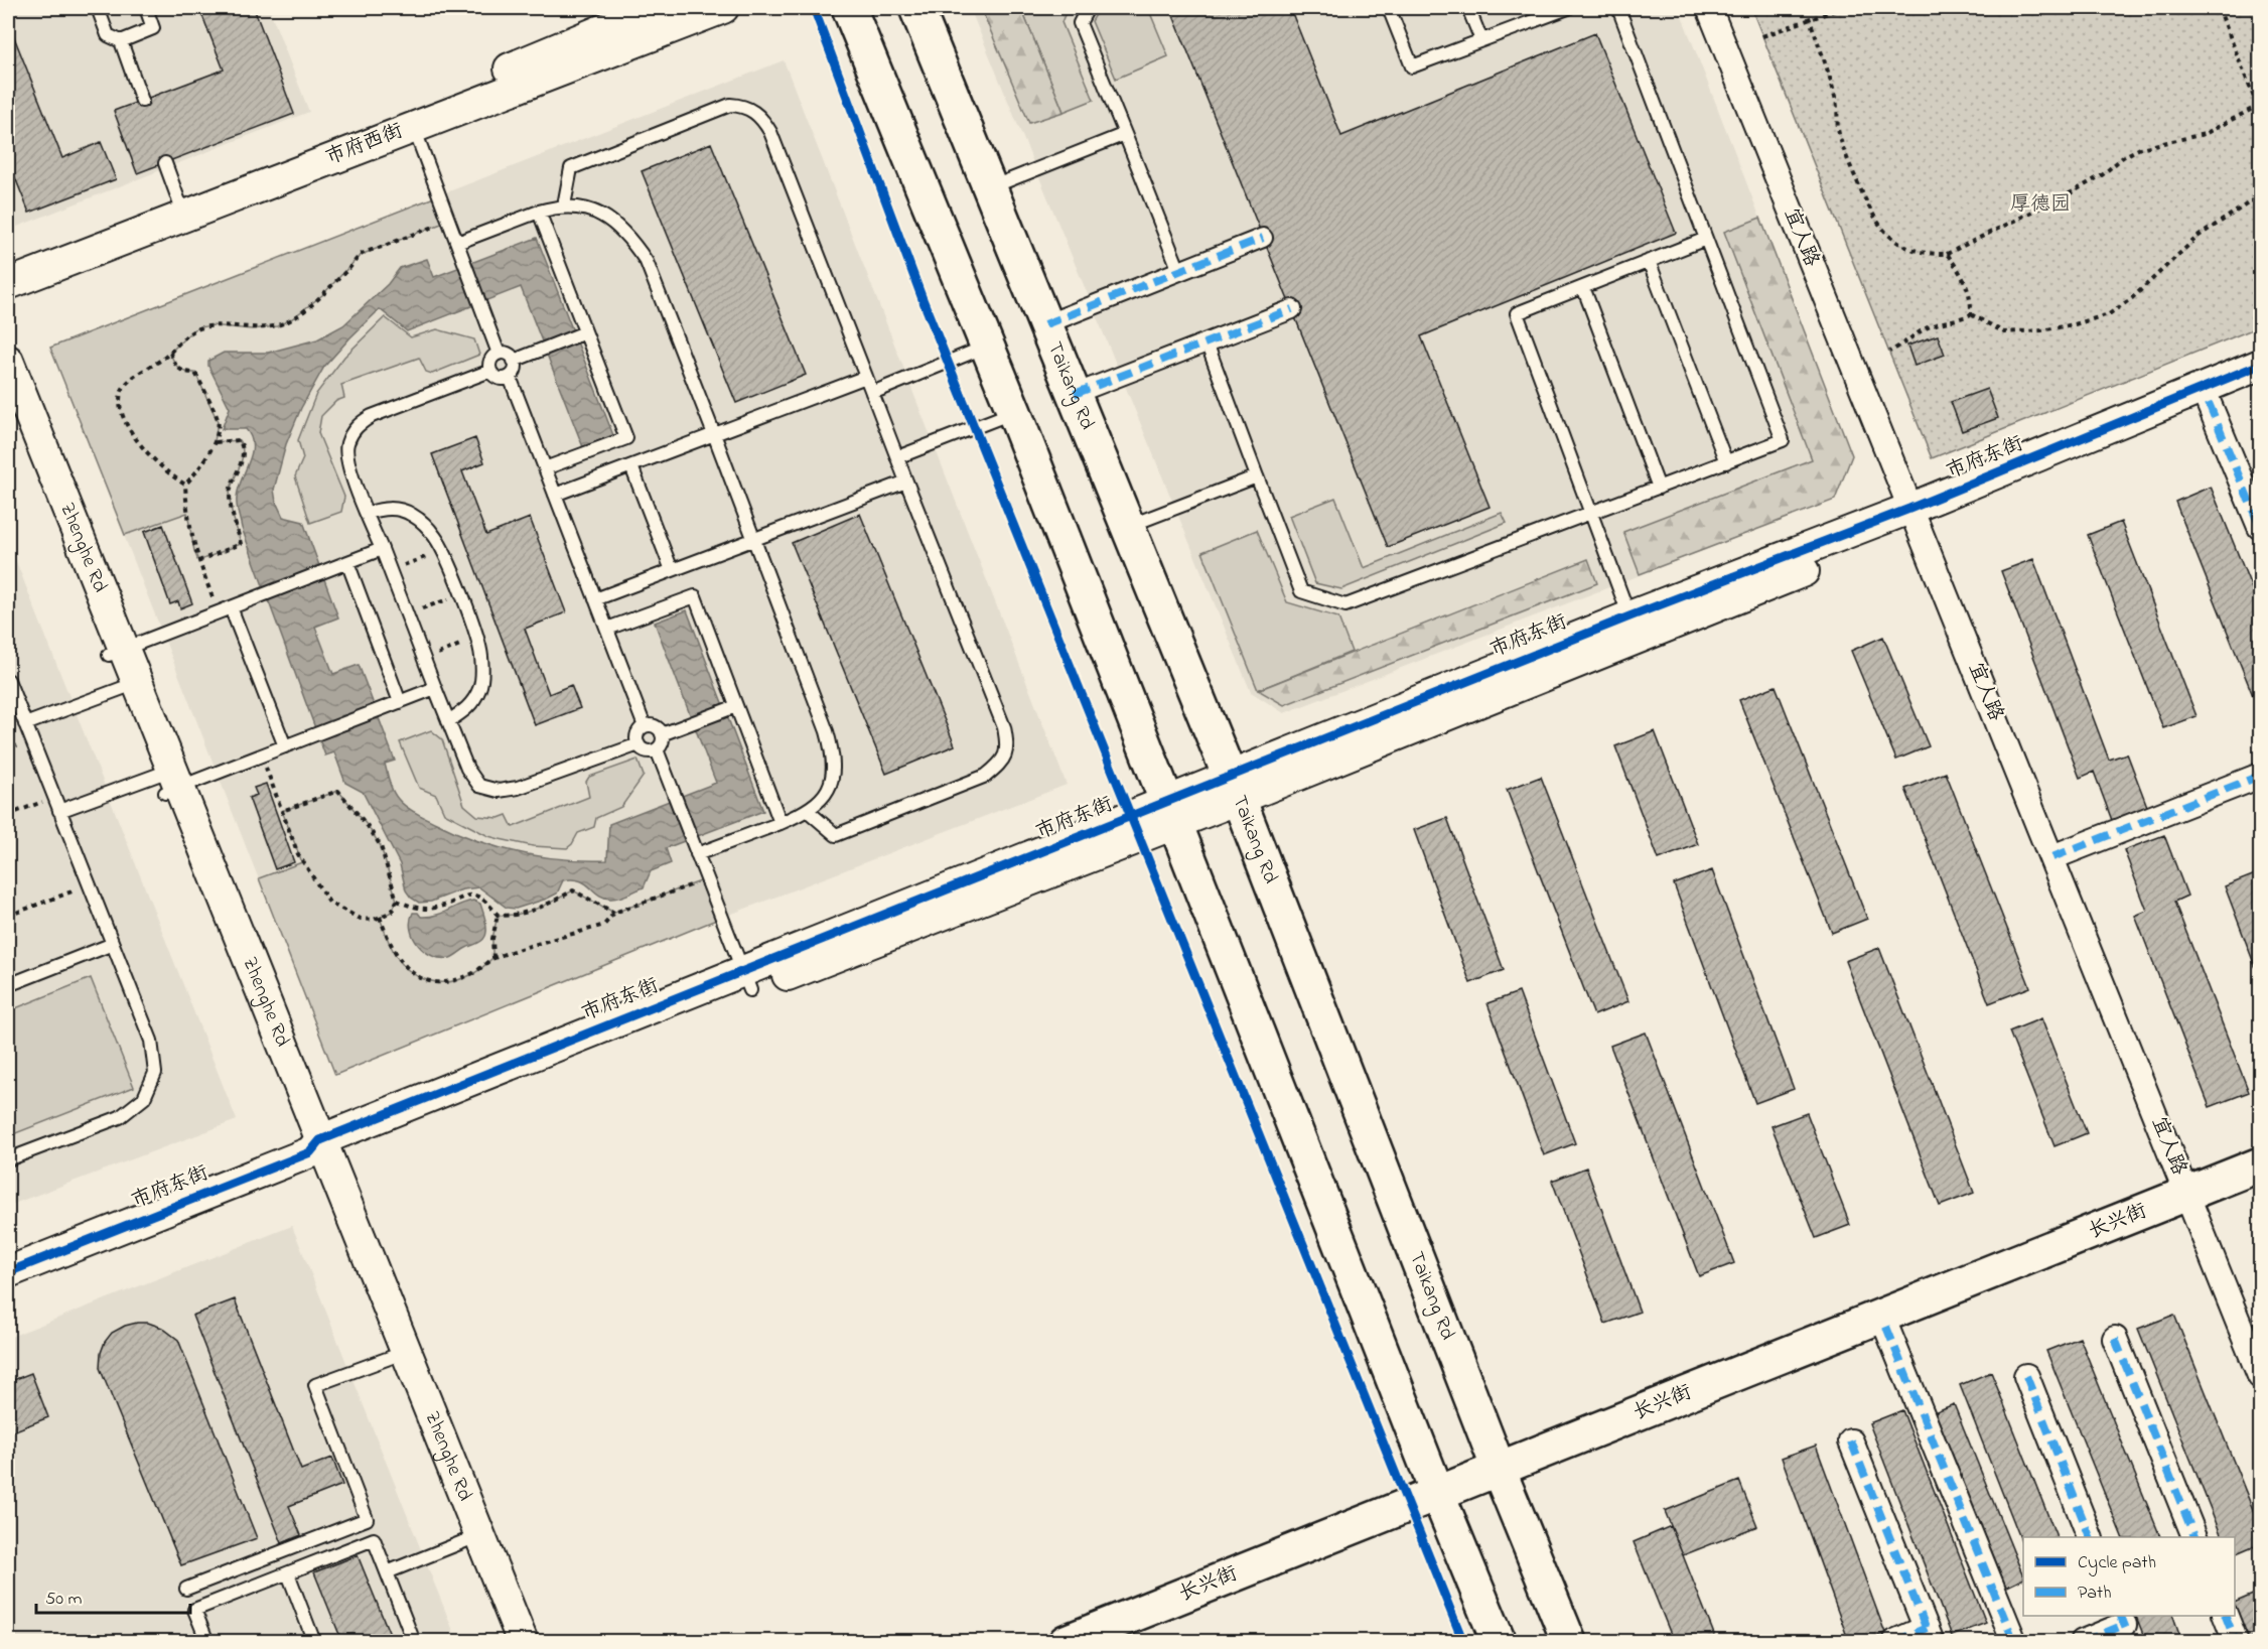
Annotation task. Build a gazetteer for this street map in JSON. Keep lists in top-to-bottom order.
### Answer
{
  "streets": {
    "main road": ["Taikang Rd", "长兴街"],
    "street": [
      "市府西街",
      "宜人路",
      "市府东街",
      "Zhenghe Rd"
    ]
  },
  "crossings": [
    ["宜人路", "市府东街"],
    ["宜人路", "长兴街"],
    ["Taikang Rd", "市府东街"],
    ["Taikang Rd", "长兴街"],
    ["市府东街", "Zhenghe Rd"]
  ],
  "parks": ["厚德园"],
  "legend": ["Cycle path", "Path"],
  "scale_bar": "50 m"
}
